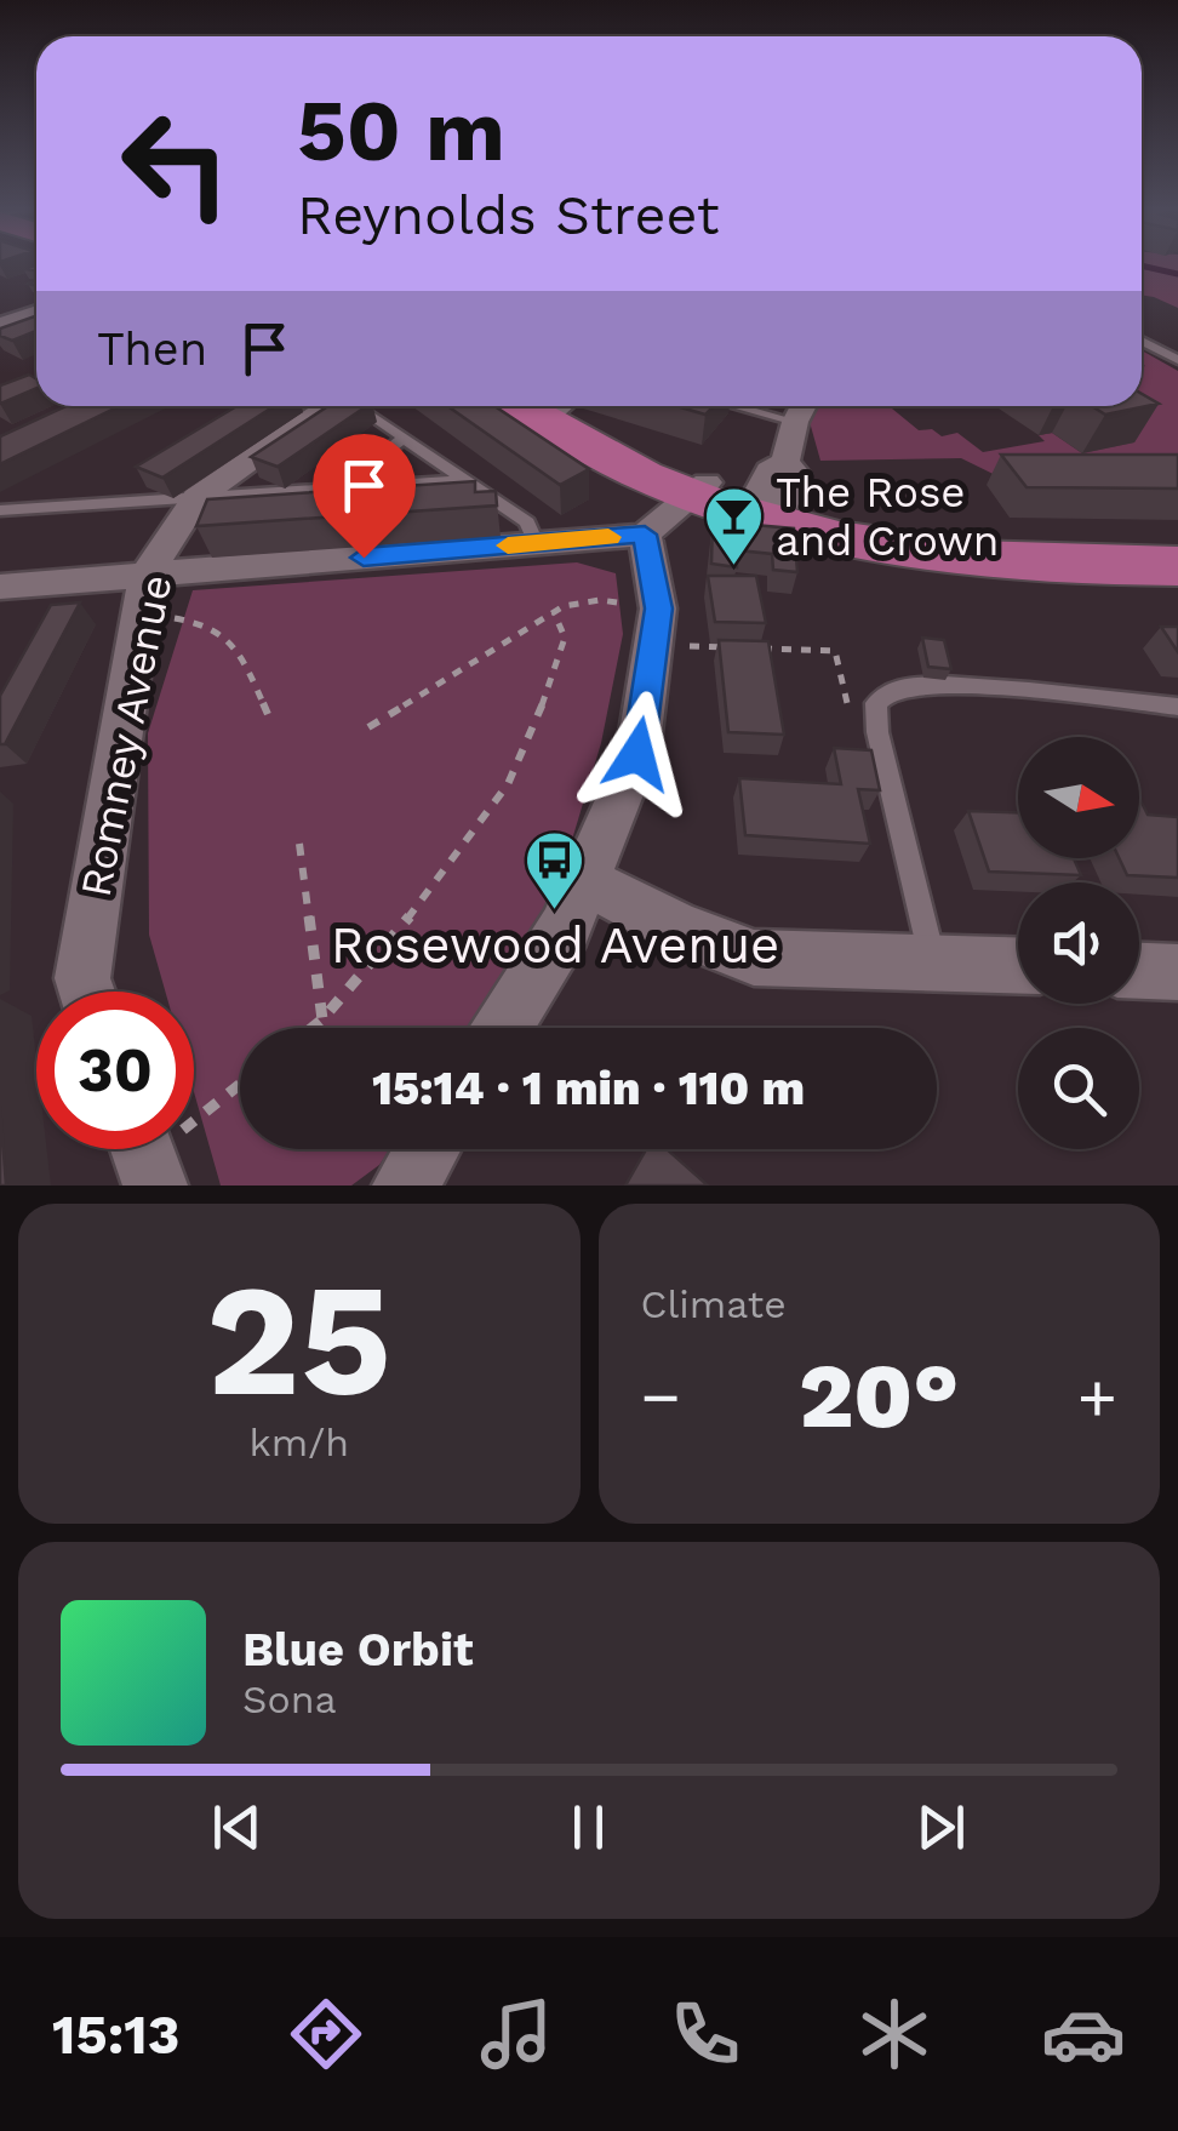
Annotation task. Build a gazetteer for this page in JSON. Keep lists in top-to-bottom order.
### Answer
{
  "streets": {
    "street": ["Romney Avenue"]
  },
  "places": {
    "bar": ["The Rose and Crown"],
    "bus stop": ["Rosewood Avenue"]
  },
  "north": "right",
  "page": {
    "turn": ["50 m", "Reynolds Street"],
    "then": "Then",
    "limit": "30",
    "trip": "15:14 · 1 min · 110 m",
    "tile": [
      ["25", "km/h"],
      "Climate"
    ],
    "heat": ["−", "20°", "+"],
    "song": ["Blue Orbit", "Sona"],
    "tabs": "15:13"
  }
}
